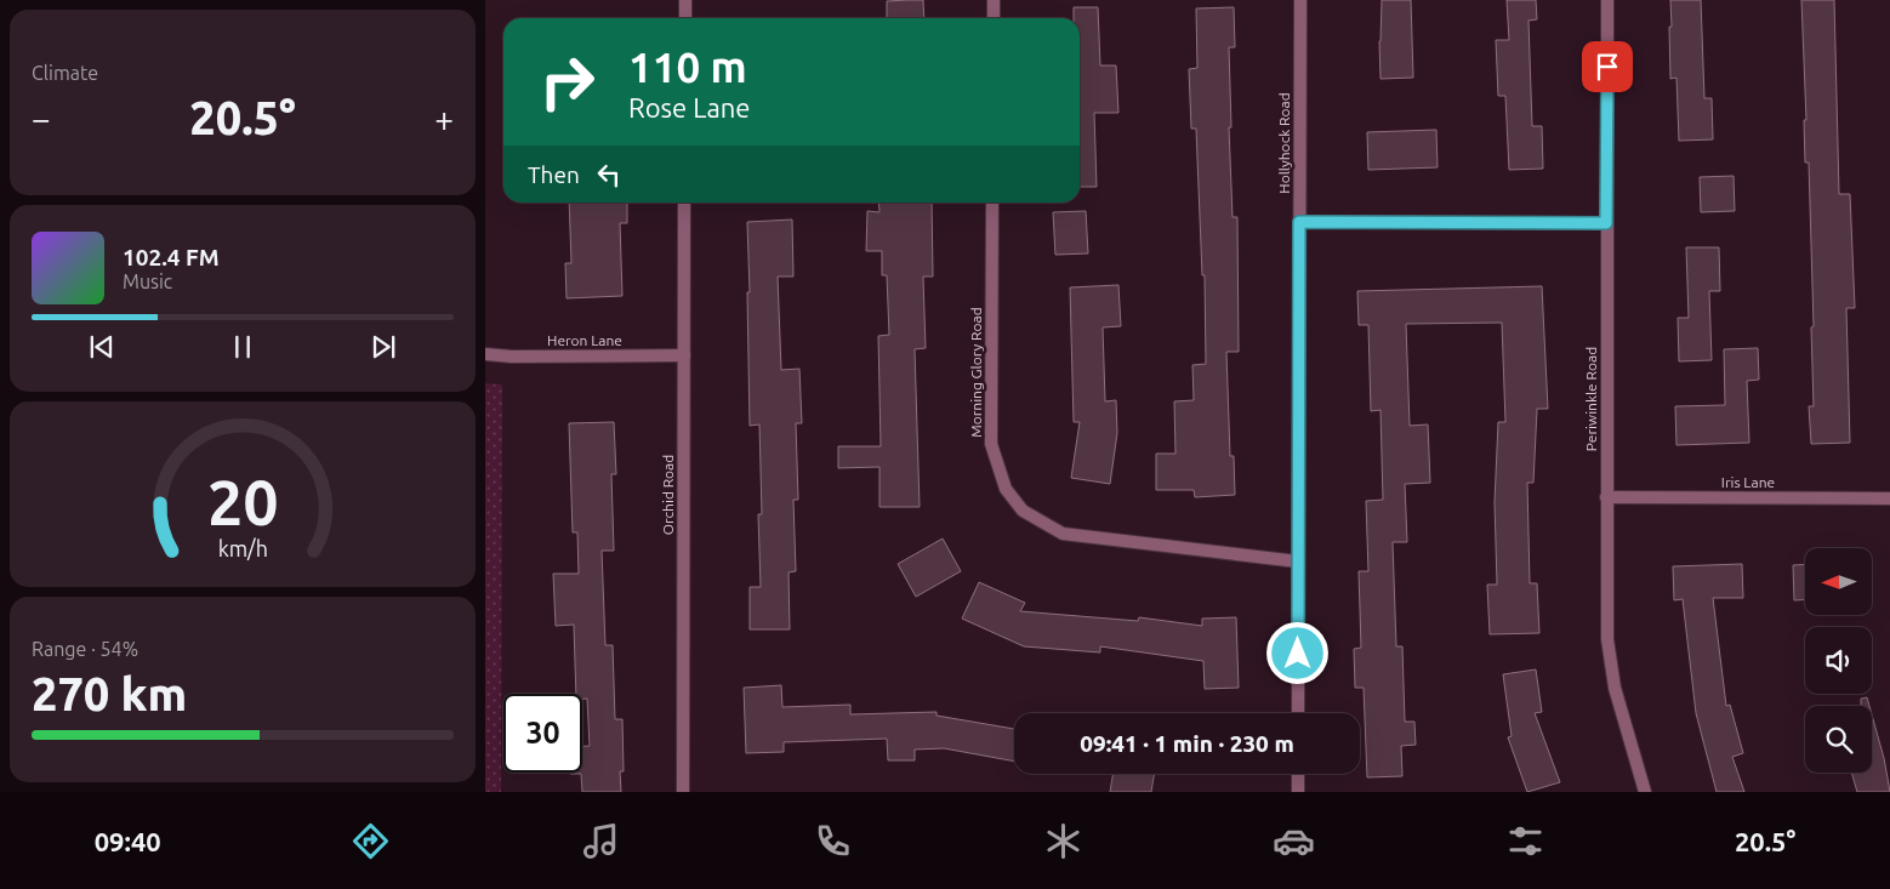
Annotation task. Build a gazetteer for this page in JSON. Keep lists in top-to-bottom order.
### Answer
{
  "streets": {
    "street": [
      "Hollyhock Road",
      "Heron Lane",
      "Morning Glory Road",
      "Periwinkle Road",
      "Iris Lane",
      "Orchid Road"
    ]
  },
  "crossings": [
    ["Hollyhock Road", "Morning Glory Road"],
    ["Heron Lane", "Orchid Road"],
    ["Periwinkle Road", "Iris Lane"]
  ],
  "north": "left",
  "page": {
    "tile": [
      "Climate",
      ["Range · 54%", "270 km"]
    ],
    "turn": ["110 m", "Rose Lane"],
    "heat": ["−", "20.5°", "+"],
    "then": "Then",
    "song": ["102.4 FM", "Music"],
    "limit": "30",
    "trip": "09:41 · 1 min · 230 m",
    "tabs": ["09:40", "20.5°"],
    "gauge": ["20", "km/h"]
  }
}
